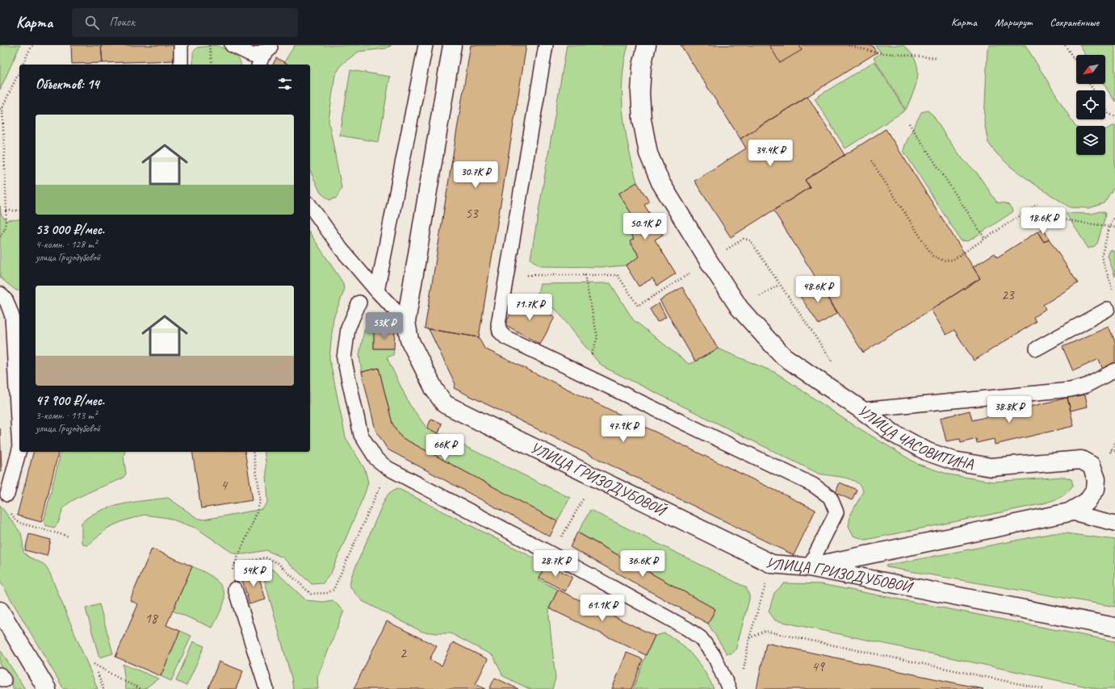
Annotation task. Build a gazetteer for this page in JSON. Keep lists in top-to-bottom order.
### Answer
{
  "streets": {
    "street": ["УЛИЦА ЧАСОВИТИНА", "УЛИЦА ГРИЗОДУБОВОЙ"]
  },
  "crossings": [
    ["УЛИЦА ЧАСОВИТИНА", "УЛИЦА ГРИЗОДУБОВОЙ"]
  ],
  "house_numbers": [
    "53",
    "23",
    "4",
    "18",
    "2",
    "49"
  ],
  "north": "bottom left",
  "page": {
    "header": "Карта",
    "search": "Поиск",
    "nav": ["Карта", "Маршрут", "Сохранённые"],
    "heading": "Объектов: 14",
    "list": [
      {
        "name": "53 000 ₽/мес.",
        "note": "4-комн. · 128 m² · улица Гризодубовой"
      },
      {
        "name": "47 900 ₽/мес.",
        "note": "3-комн. · 113 m² · улица Гризодубовой"
      }
    ],
    "price": [
      "34.4K ₽",
      "30.7K ₽",
      "18.6K ₽",
      "50.1K ₽",
      "48.6K ₽",
      "71.7K ₽",
      "53K ₽",
      "38.8K ₽",
      "47.9K ₽",
      "66K ₽",
      "28.7K ₽",
      "36.6K ₽",
      "54K ₽",
      "61.1K ₽"
    ]
  }
}
